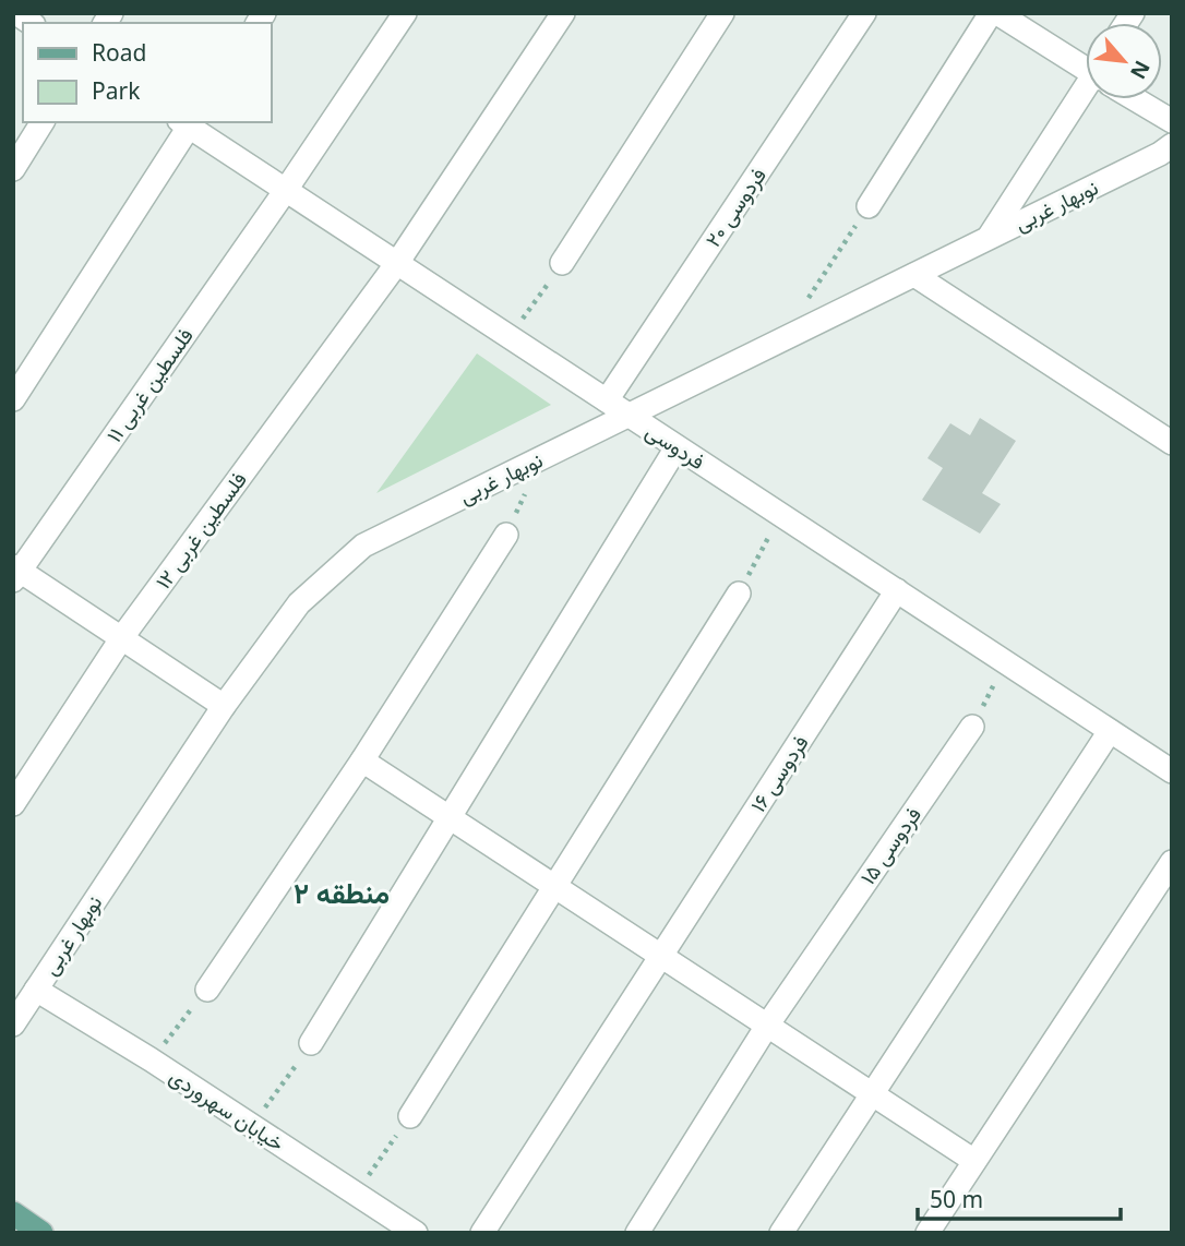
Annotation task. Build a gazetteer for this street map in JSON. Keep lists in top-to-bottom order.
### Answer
{
  "streets": {
    "street": [
      "نوبهار غربی",
      "فردوسی ۲۰",
      "فلسطین غربی ۱۱",
      "فردوسی",
      "فلسطین غربی ۱۲",
      "فردوسی ۱۶",
      "فردوسی ۱۵",
      "خیابان سهروردی"
    ]
  },
  "crossings": [
    ["نوبهار غربی", "فردوسی"],
    ["نوبهار غربی", "خیابان سهروردی"],
    ["فردوسی ۲۰", "فردوسی"],
    ["فلسطین غربی ۱۱", "فردوسی"],
    ["فردوسی", "فلسطین غربی ۱۲"],
    ["فردوسی", "فردوسی ۱۶"]
  ],
  "districts": ["منطقه ۲"],
  "legend": ["Road", "Park"],
  "scale_bar": "50 m",
  "north": "bottom right"
}
